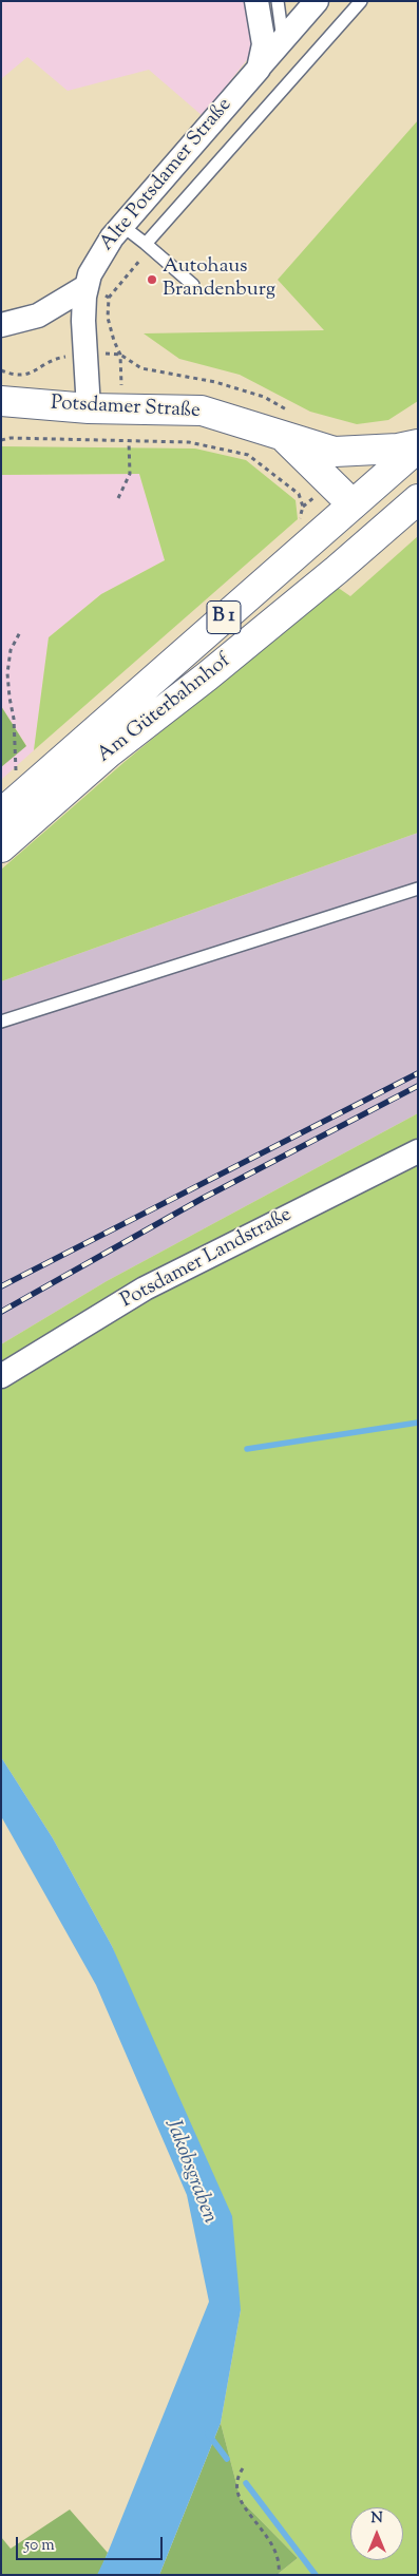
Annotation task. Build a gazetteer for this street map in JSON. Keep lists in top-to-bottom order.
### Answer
{
  "streets": {
    "main road": ["Potsdamer Straße", "B 1", "Am Güterbahnhof"],
    "street": ["Alte Potsdamer Straße", "Potsdamer Landstraße"]
  },
  "crossings": [
    ["Alte Potsdamer Straße", "Potsdamer Straße"],
    ["Potsdamer Straße", "B 1"],
    ["Potsdamer Straße", "Am Güterbahnhof"],
    ["B 1", "Am Güterbahnhof"]
  ],
  "water": ["Jakobsgraben"],
  "places": ["Autohaus Brandenburg"],
  "scale_bar": "50 m",
  "north": "top"
}
